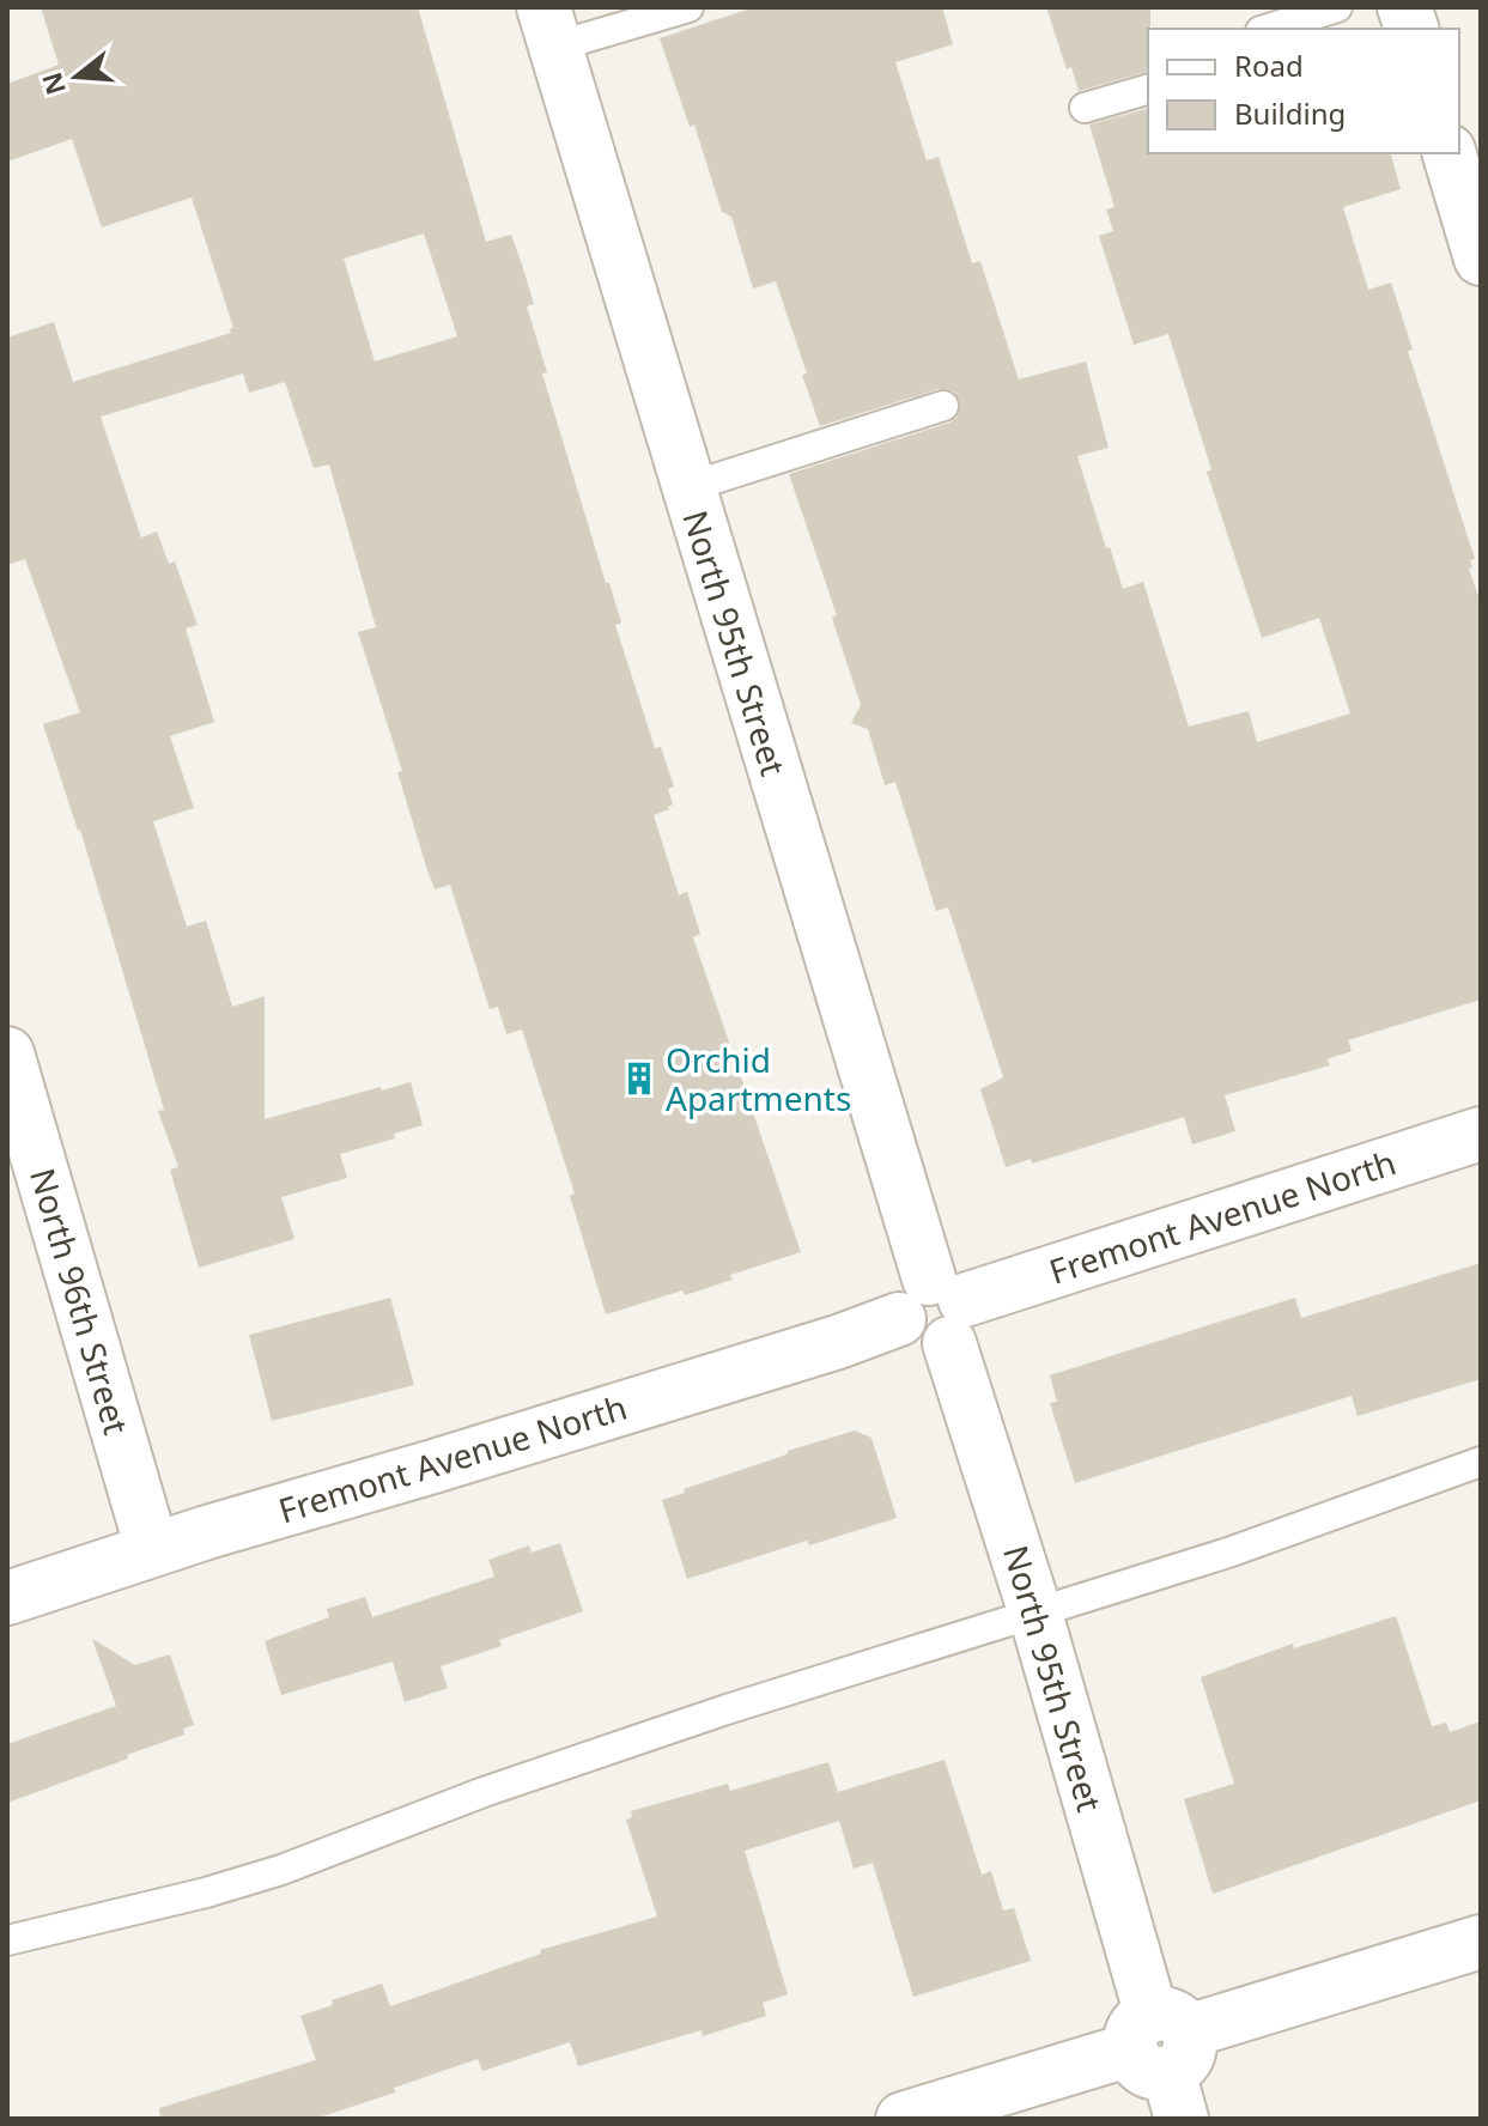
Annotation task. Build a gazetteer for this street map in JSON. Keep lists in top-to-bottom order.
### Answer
{
  "streets": {
    "street": ["North 95th Street", "Fremont Avenue North", "North 96th Street"]
  },
  "crossings": [
    ["North 95th Street", "Fremont Avenue North"],
    ["Fremont Avenue North", "North 96th Street"]
  ],
  "places": {
    "building": ["Orchid Apartments"]
  },
  "legend": ["Road", "Building"],
  "north": "left"
}
